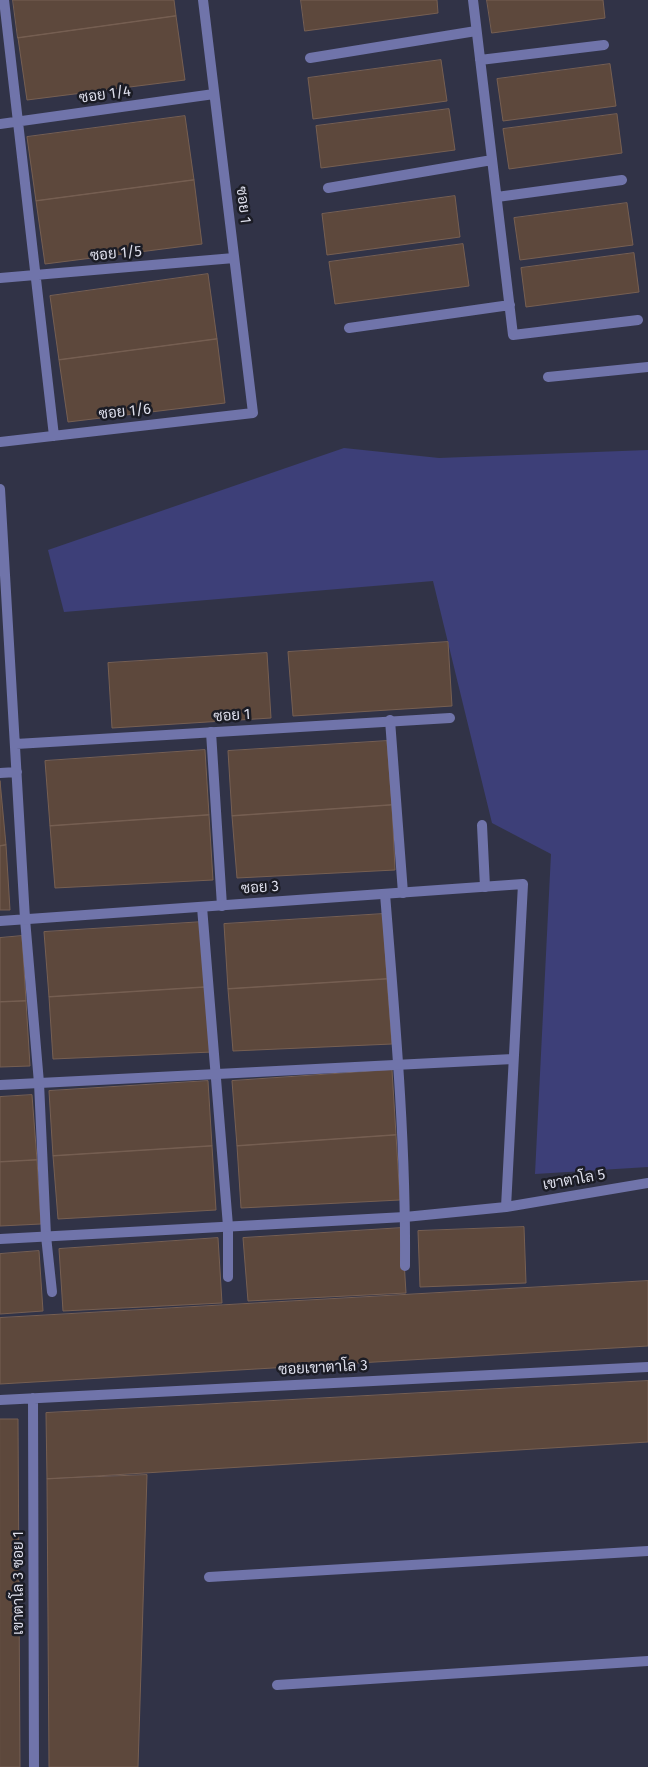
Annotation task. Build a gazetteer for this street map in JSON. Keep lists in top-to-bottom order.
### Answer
{
  "streets": {
    "street": [
      "ซอย 1/4",
      "ซอย 1",
      "ซอย 1/5",
      "ซอย 1/6",
      "ซอย 3",
      "เขาตาโล 5",
      "ซอยเขาตาโล 3",
      "เขาตาโล 3 ซอย 1"
    ]
  },
  "crossings": [
    ["ซอย 1/4", "ซอย 1"],
    ["ซอย 1", "ซอย 1/5"],
    ["ซอย 1", "ซอย 1/6"],
    ["ซอยเขาตาโล 3", "เขาตาโล 3 ซอย 1"]
  ]
}
